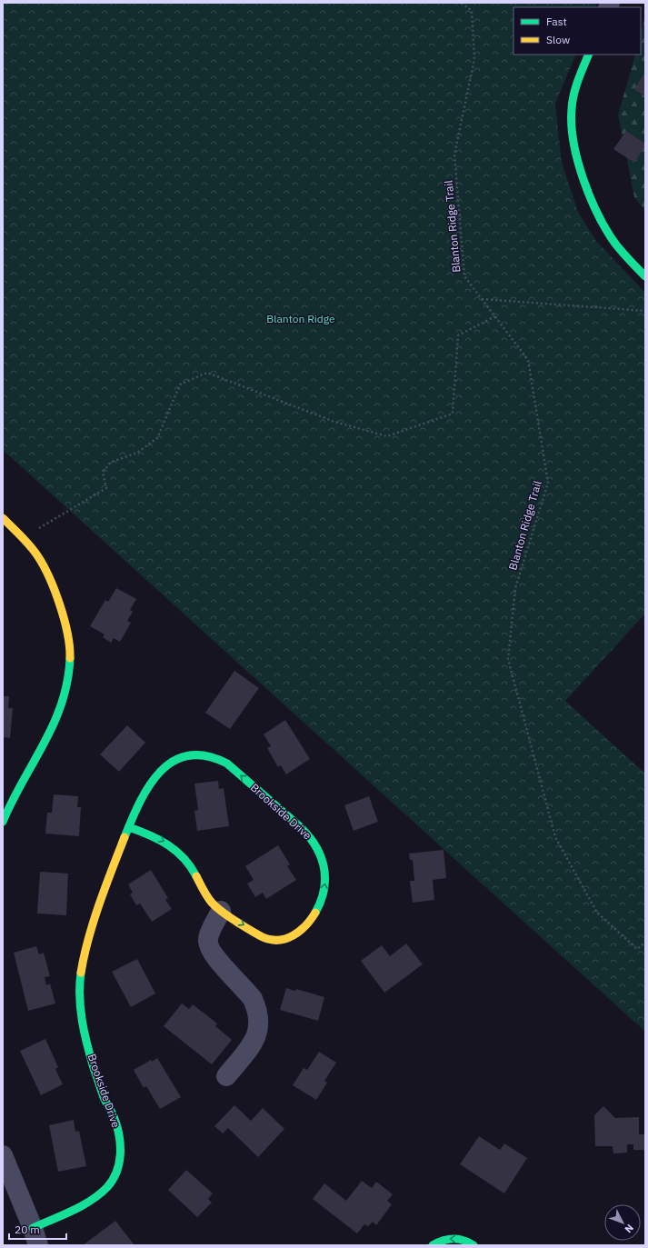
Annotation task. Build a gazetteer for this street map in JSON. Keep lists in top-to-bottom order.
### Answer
{
  "streets": {
    "street": ["Brookside Drive"],
    "path": ["Blanton Ridge Trail"]
  },
  "parks": ["Blanton Ridge"],
  "legend": ["Fast", "Slow"],
  "scale_bar": "20 m",
  "north": "bottom right"
}
